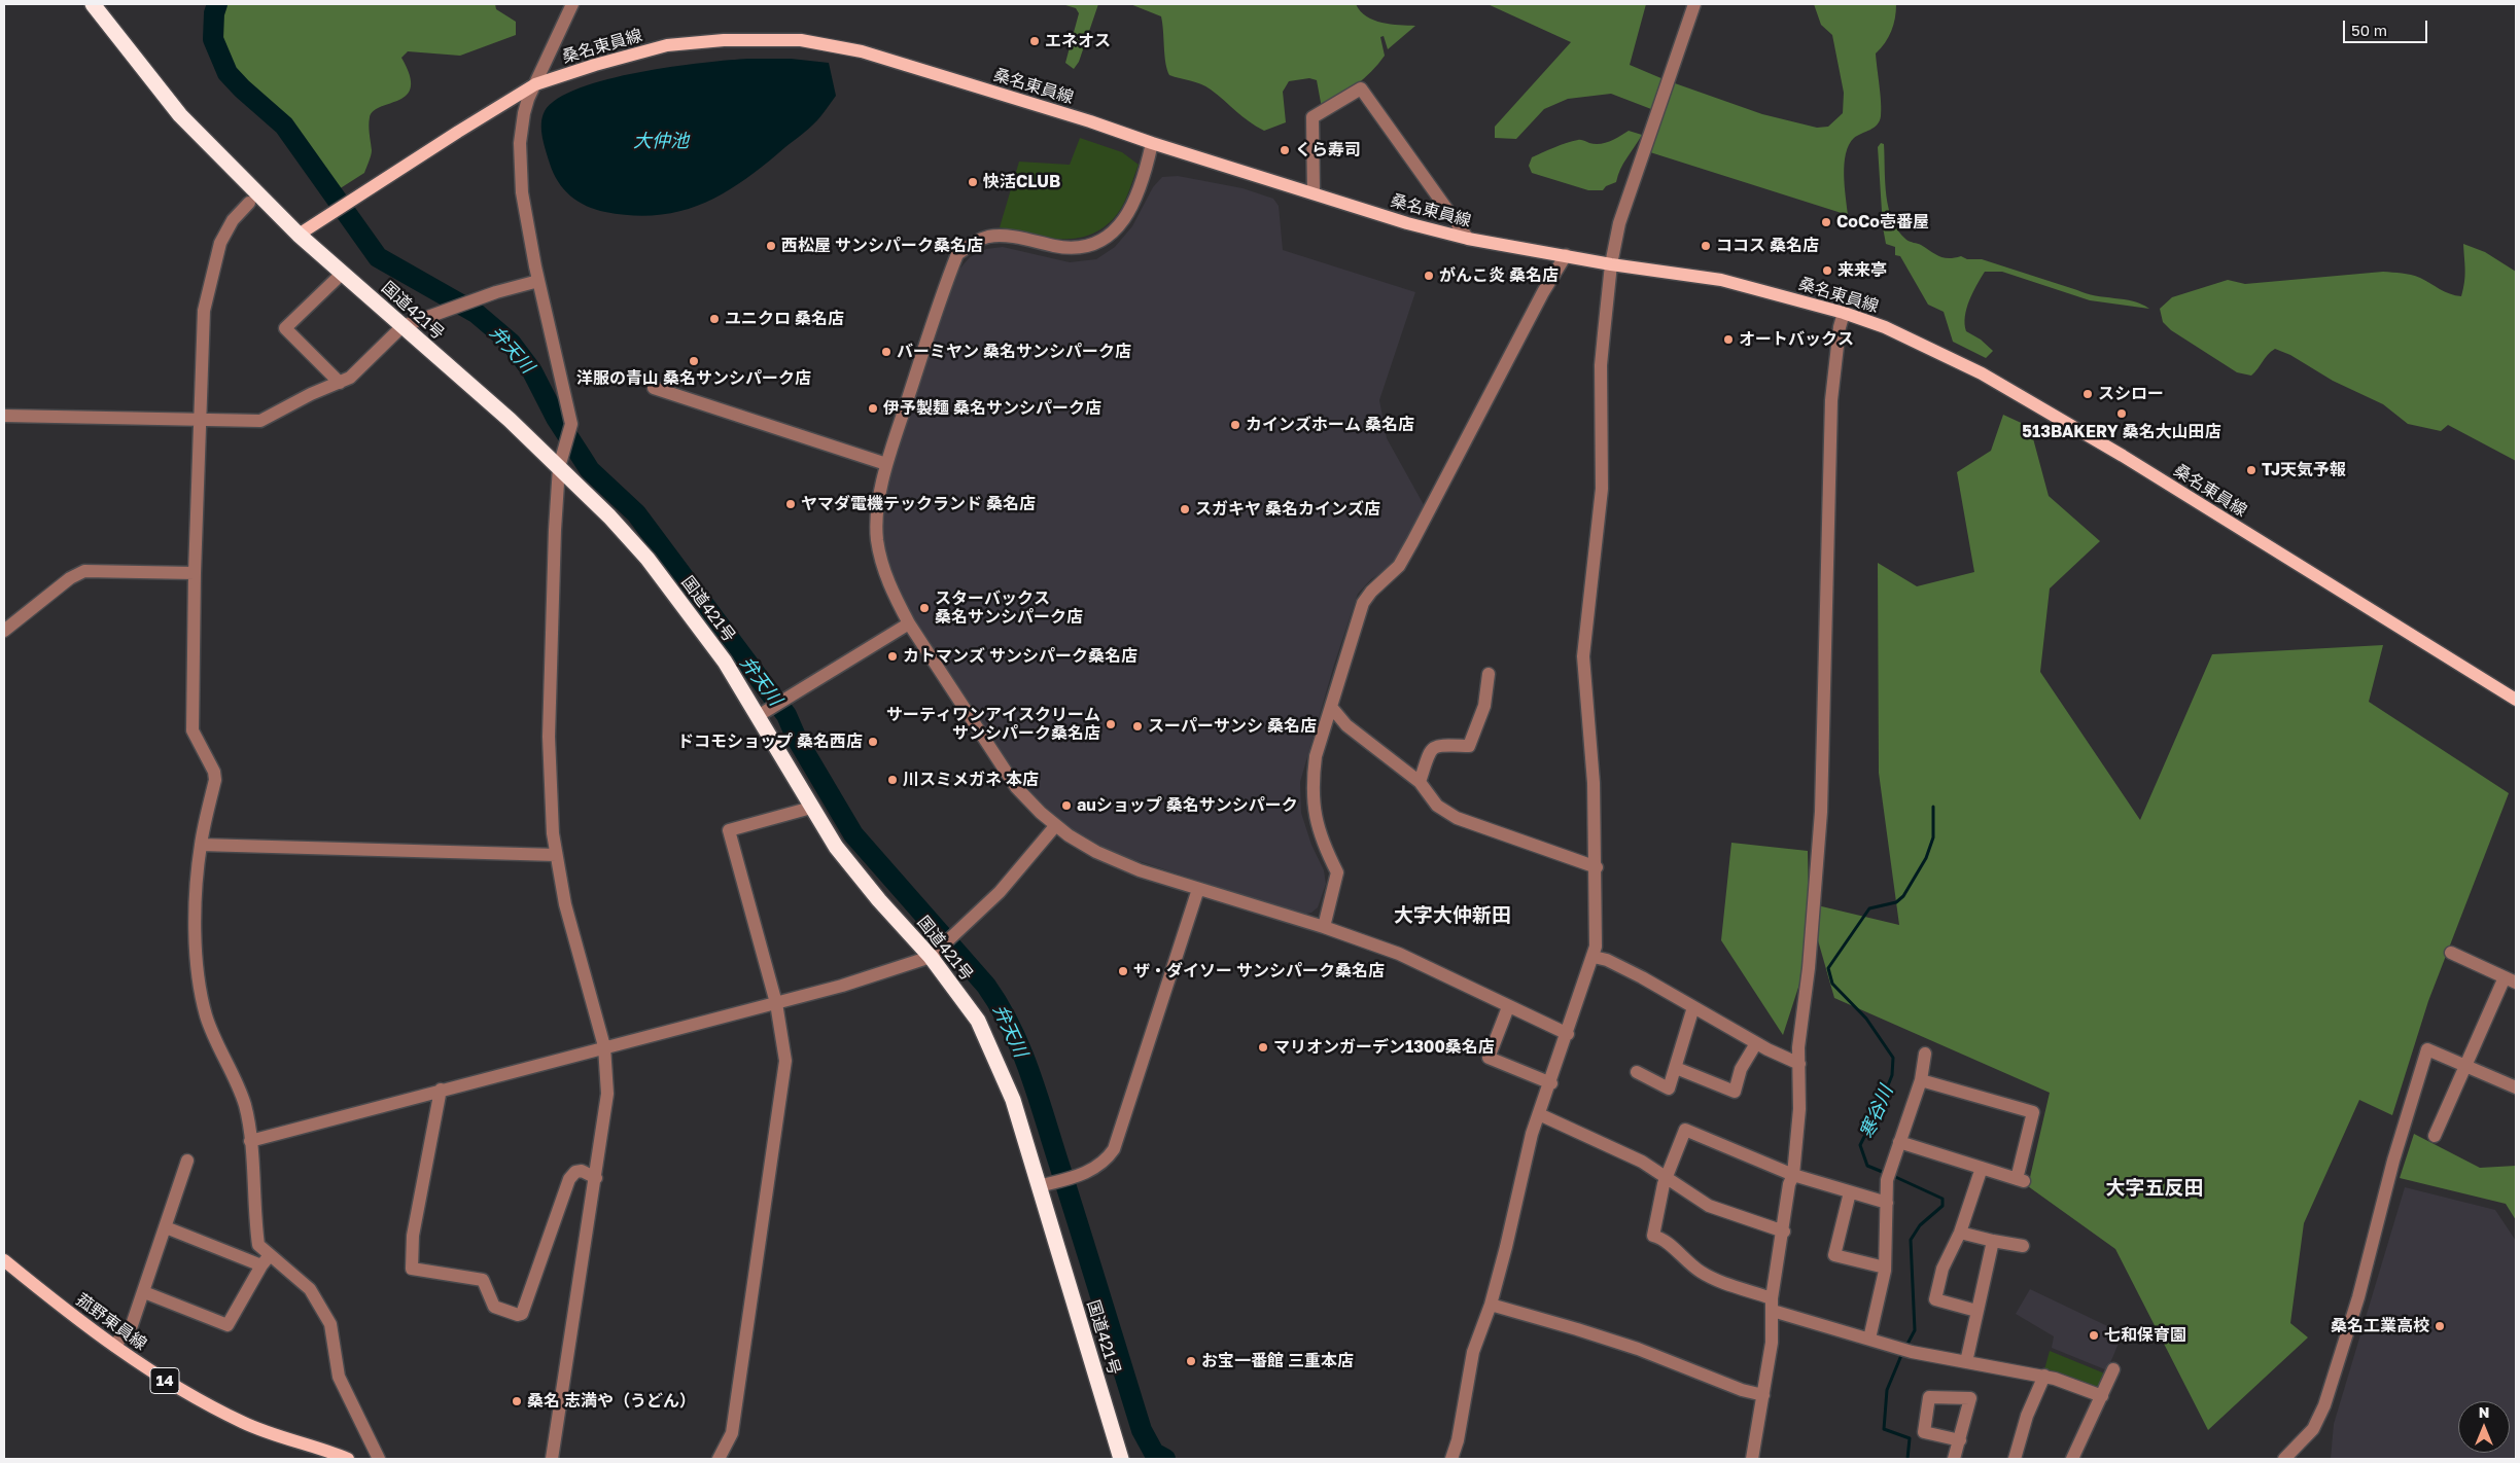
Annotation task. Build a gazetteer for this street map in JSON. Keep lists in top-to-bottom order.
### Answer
{
  "streets": {
    "highway": ["国道421号"],
    "main road": ["桑名東員線", "菰野東員線", "14"]
  },
  "crossings": [
    ["桑名東員線", "国道421号"]
  ],
  "districts": ["大字大仲新田", "大字五反田"],
  "water": ["大仲池", "弁天川", "寒谷川"],
  "places": [
    "エネオス",
    "くら寿司",
    "快活CLUB",
    "CoCo壱番屋",
    "西松屋 サンシパーク桑名店",
    "ココス 桑名店",
    "来来亭",
    "がんこ炎 桑名店",
    "ユニクロ 桑名店",
    "オートバックス",
    "バーミヤン 桑名サンシパーク店",
    "洋服の青山 桑名サンシパーク店",
    "スシロー",
    "伊予製麺 桑名サンシパーク店",
    "513BAKERY 桑名大山田店",
    "カインズホーム 桑名店",
    "TJ天気予報",
    "ヤマダ電機テックランド 桑名店",
    "スガキヤ 桑名カインズ店",
    "スターバックス 桑名サンシパーク店",
    "カトマンズ サンシパーク桑名店",
    "サーティワンアイスクリーム サンシパーク桑名店",
    "スーパーサンシ 桑名店",
    "ドコモショップ 桑名西店",
    "川スミメガネ 本店",
    "auショップ 桑名サンシパーク",
    "ザ・ダイソー サンシパーク桑名店",
    "マリオンガーデン1300桑名店",
    "桑名工業高校",
    "七和保育園",
    "お宝一番館 三重本店",
    "桑名 志満や（うどん）"
  ],
  "scale_bar": "50 m",
  "north": "top"
}
